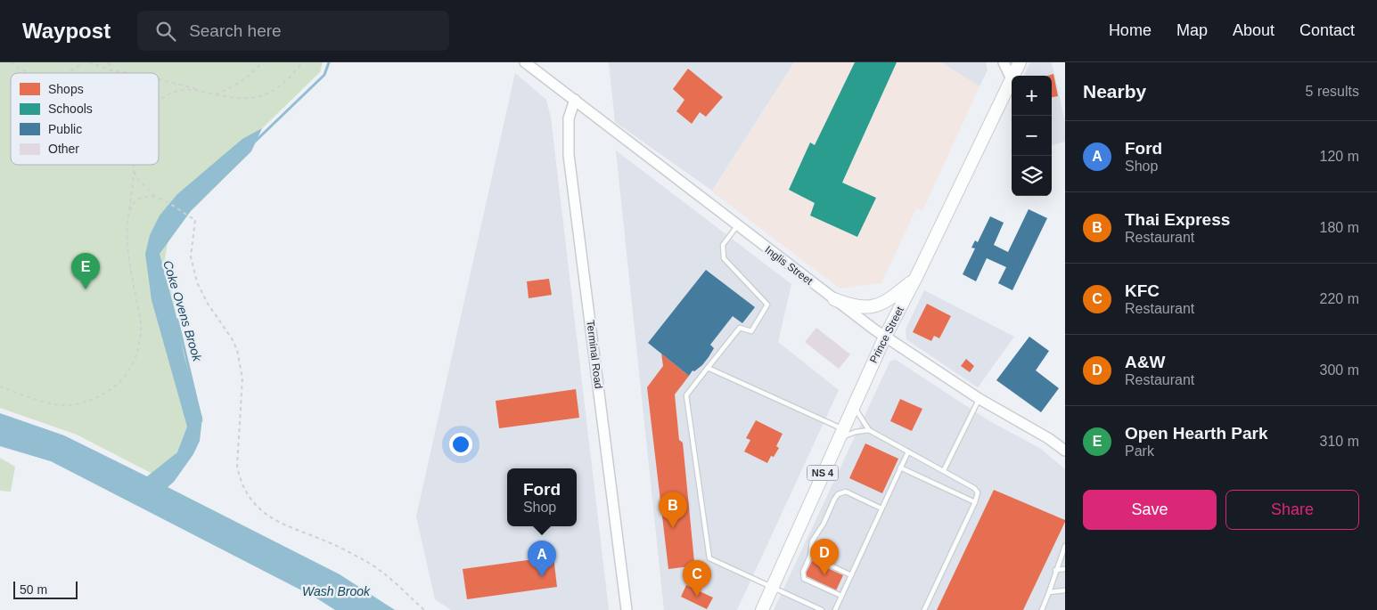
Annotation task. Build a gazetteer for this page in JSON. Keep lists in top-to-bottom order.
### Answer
{
  "streets": {
    "main road": ["Prince Street", "NS 4"],
    "street": ["Inglis Street", "Terminal Road"]
  },
  "crossings": [
    ["Inglis Street", "Prince Street"],
    ["Inglis Street", "Terminal Road"]
  ],
  "water": ["Coke Ovens Brook", "Wash Brook"],
  "legend": [
    "Shops",
    "Schools",
    "Public",
    "Other"
  ],
  "scale_bar": "50 m",
  "page": {
    "header": "Waypost",
    "search": "Search here",
    "nav": [
      "Home",
      "Map",
      "About",
      "Contact"
    ],
    "heading": ["Nearby", "5 results"],
    "map_buttons": ["+", "−"],
    "list": [
      {
        "mark": "A",
        "name": "Ford",
        "note": "Shop",
        "value": "120 m"
      },
      {
        "mark": "B",
        "name": "Thai Express",
        "note": "Restaurant",
        "value": "180 m"
      },
      {
        "mark": "C",
        "name": "KFC",
        "note": "Restaurant",
        "value": "220 m"
      },
      {
        "mark": "D",
        "name": "A&W",
        "note": "Restaurant",
        "value": "300 m"
      },
      {
        "mark": "E",
        "name": "Open Hearth Park",
        "note": "Park",
        "value": "310 m"
      }
    ],
    "pins": [
      "E",
      "B",
      "D",
      "A",
      "C"
    ],
    "popup": ["Ford", "Shop"],
    "buttons": ["Save", "Share"],
    "scale": "50 m"
  }
}
